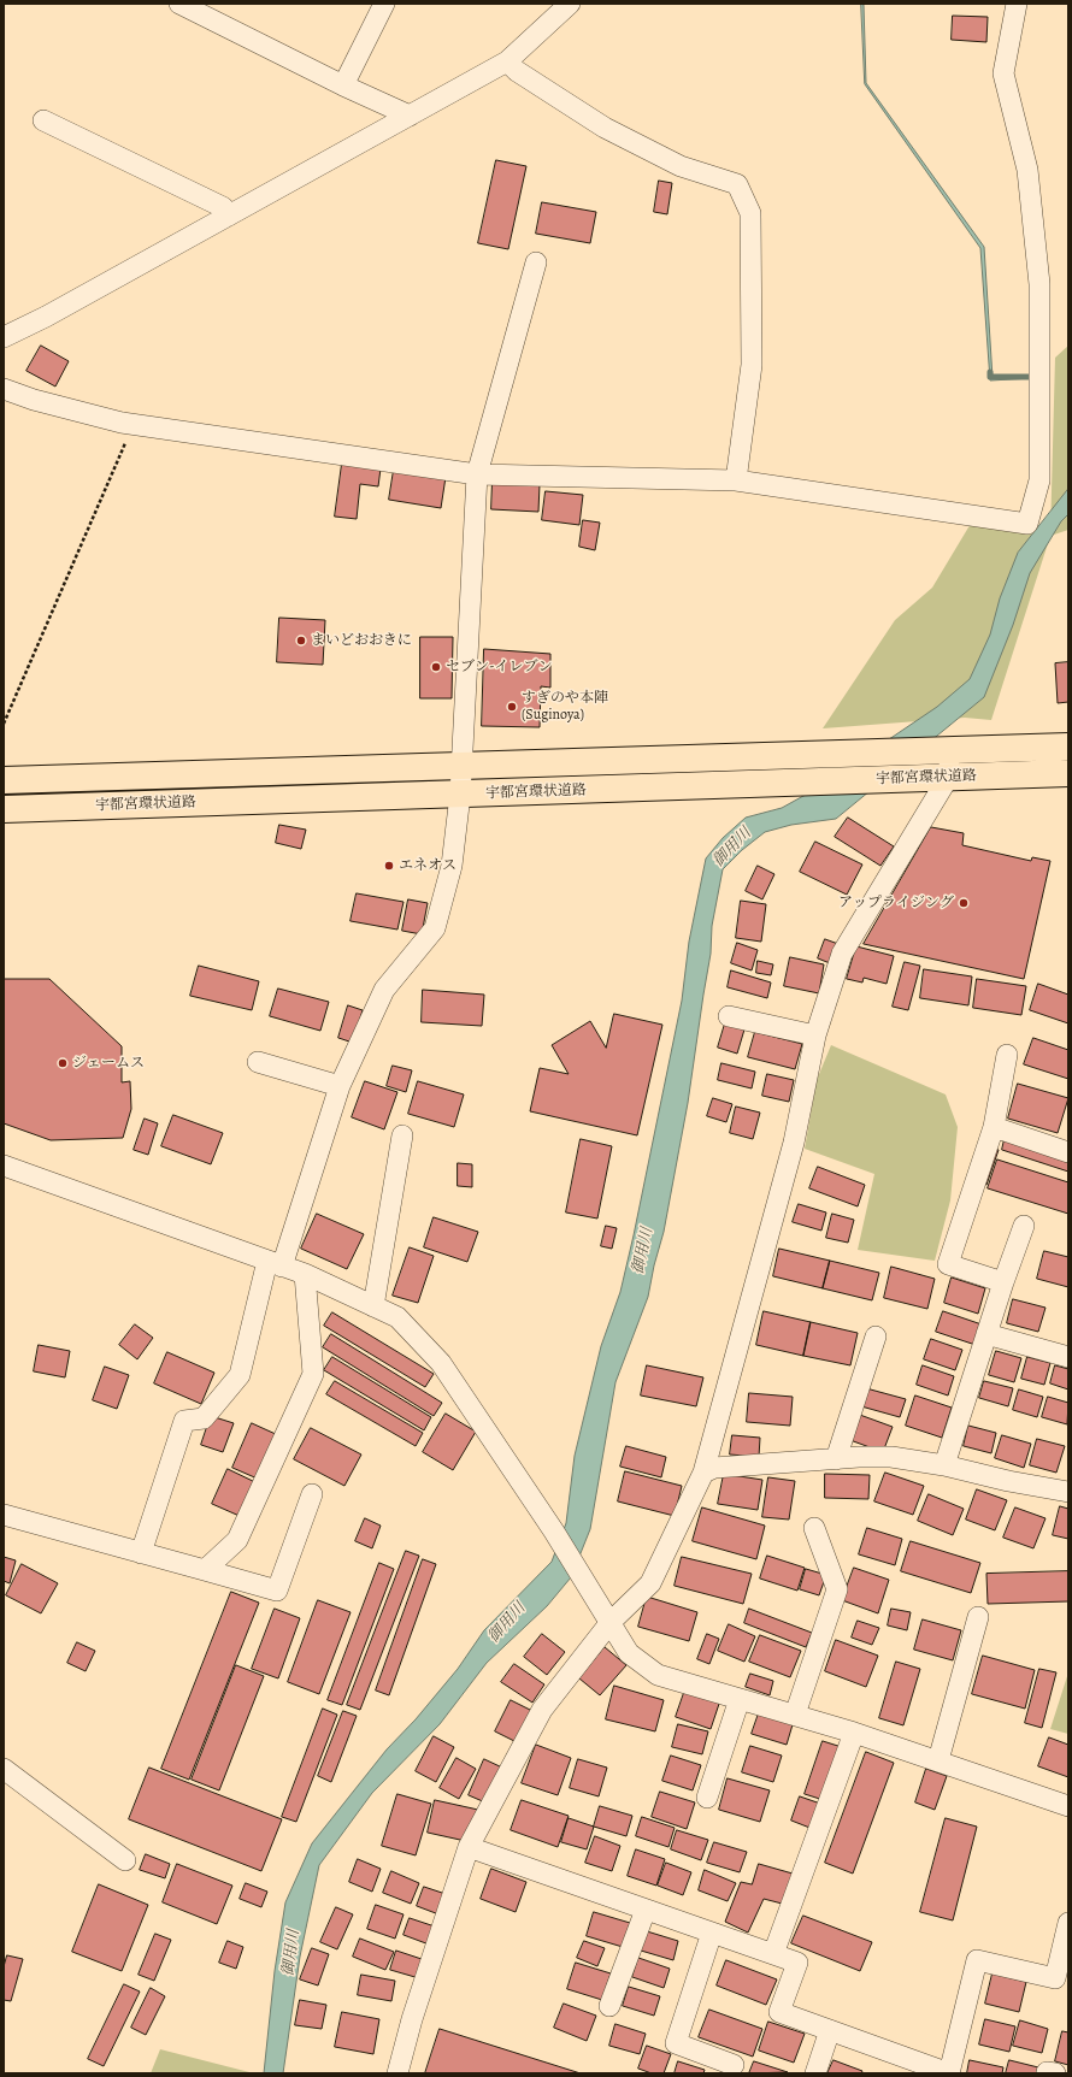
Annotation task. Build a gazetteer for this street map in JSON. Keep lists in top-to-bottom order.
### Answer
{
  "streets": {
    "highway": ["宇都宮環状道路"]
  },
  "water": ["御用川"],
  "places": [
    "まいどおおきに",
    "セブン-イレブン",
    "すぎのや本陣 (Suginoya)",
    "エネオス",
    "アップライジング",
    "ジェームス"
  ]
}
